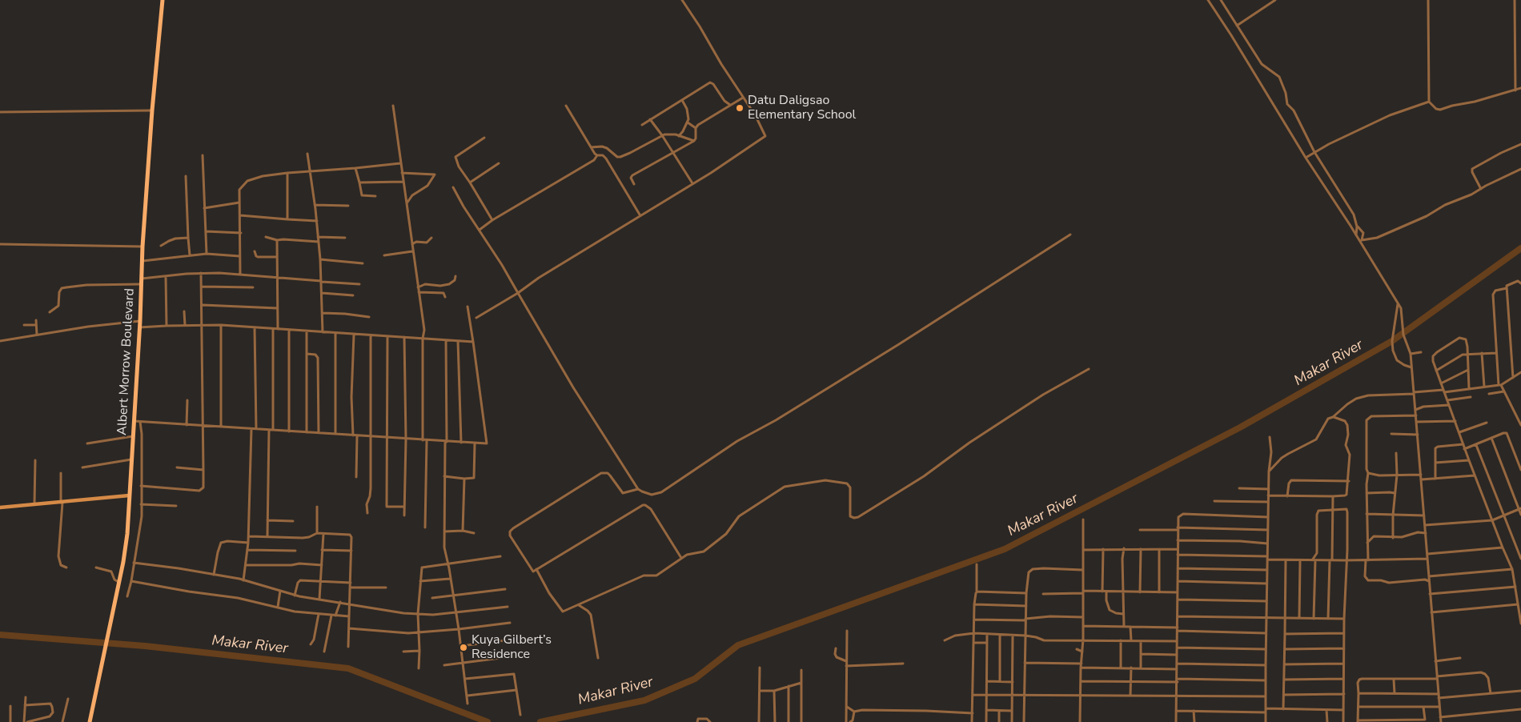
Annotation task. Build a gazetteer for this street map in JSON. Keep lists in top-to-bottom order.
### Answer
{
  "streets": {
    "main road": ["Albert Morrow Boulevard"]
  },
  "water": ["Makar River"],
  "places": ["Datu Daligsao Elementary School", "Kuya Gilbert’s Residence"]
}
